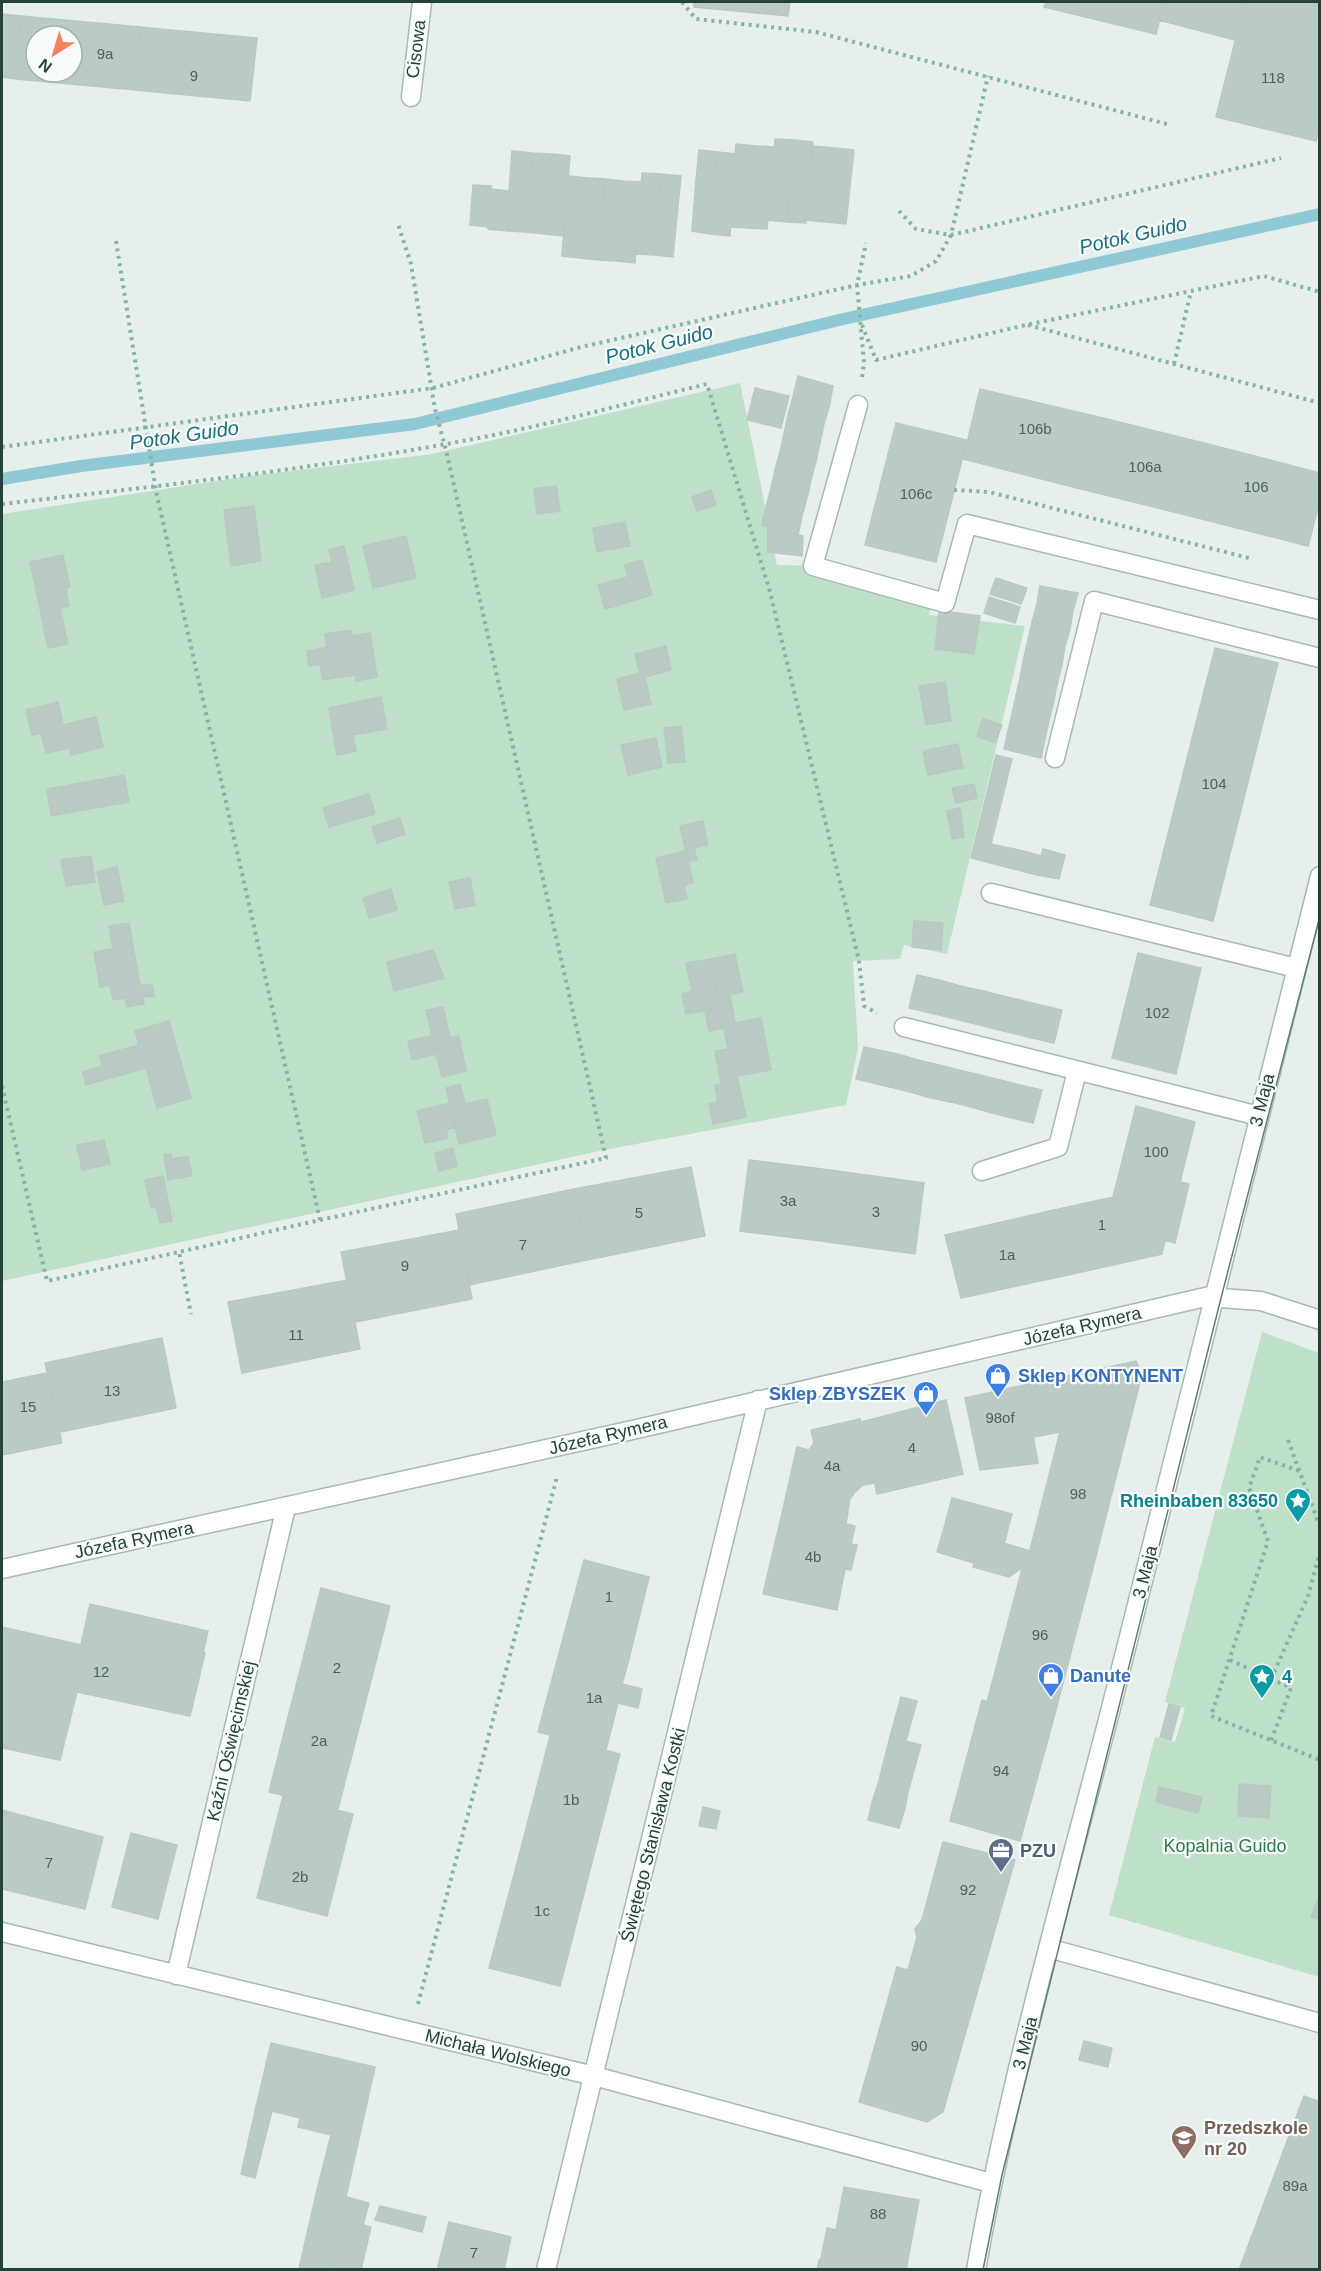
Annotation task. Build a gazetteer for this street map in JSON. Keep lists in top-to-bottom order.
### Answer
{
  "streets": {
    "street": [
      "Cisowa",
      "3 Maja",
      "Józefa Rymera",
      "Kaźni Oświęcimskiej",
      "Świętego Stanisława Kostki",
      "Michała Wolskiego"
    ]
  },
  "crossings": [
    ["3 Maja", "Józefa Rymera"],
    ["3 Maja", "Michała Wolskiego"],
    ["Józefa Rymera", "Kaźni Oświęcimskiej"],
    ["Józefa Rymera", "Świętego Stanisława Kostki"],
    ["Kaźni Oświęcimskiej", "Michała Wolskiego"],
    ["Świętego Stanisława Kostki", "Michała Wolskiego"]
  ],
  "water": ["Potok Guido"],
  "parks": ["Kopalnia Guido"],
  "places": {
    "shop": ["Sklep KONTYNENT", "Sklep ZBYSZEK", "Danute"],
    "place": ["Rheinbaben 83650", "4"],
    "office": ["PZU"],
    "school or university": ["Przedszkole nr 20"]
  },
  "house_numbers": [
    "9a",
    "9",
    "118",
    "106b",
    "106a",
    "106",
    "106c",
    "104",
    "102",
    "100",
    "3a",
    "3",
    "5",
    "1",
    "7",
    "1a",
    "9",
    "11",
    "13",
    "15",
    "98of",
    "4",
    "4a",
    "98",
    "4b",
    "1",
    "96",
    "2",
    "12",
    "1a",
    "2a",
    "94",
    "1b",
    "7",
    "2b",
    "92",
    "1c",
    "90",
    "89a",
    "88",
    "7"
  ],
  "north": "bottom left"
}
